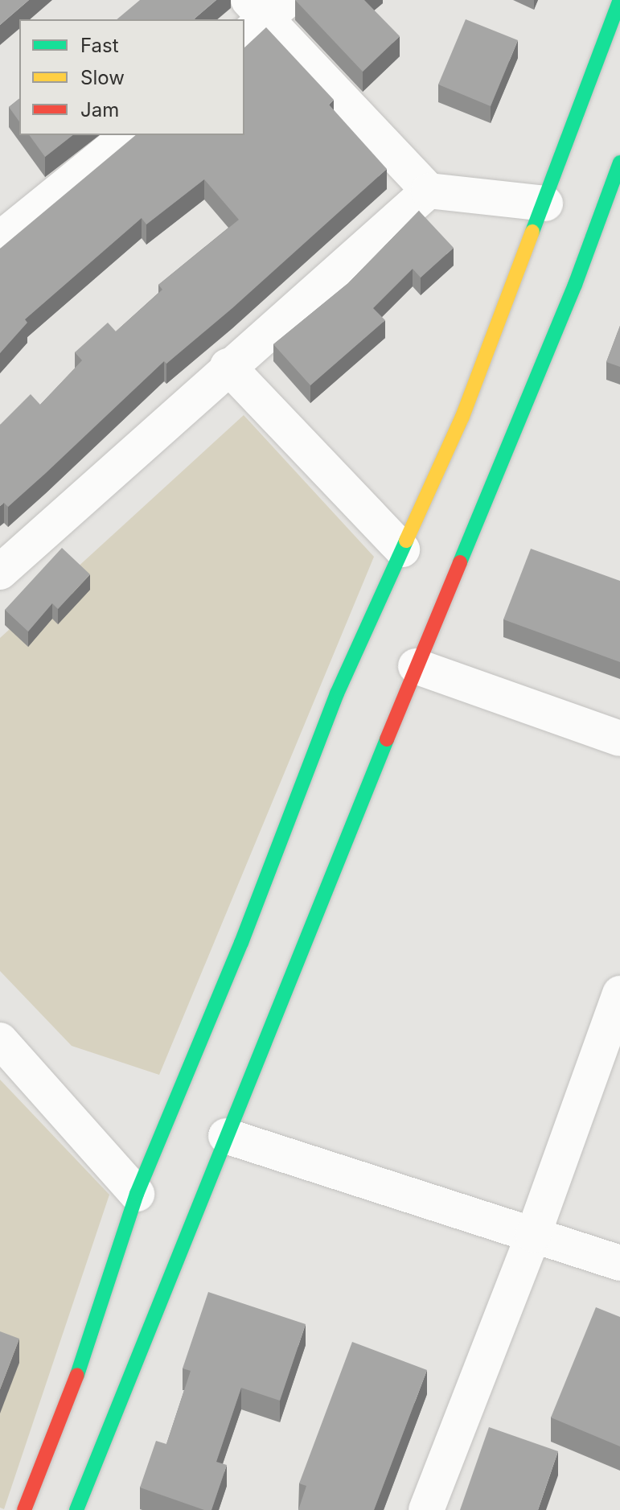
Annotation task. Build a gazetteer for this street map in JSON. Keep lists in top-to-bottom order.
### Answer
{
  "legend": ["Fast", "Slow", "Jam"]
}
